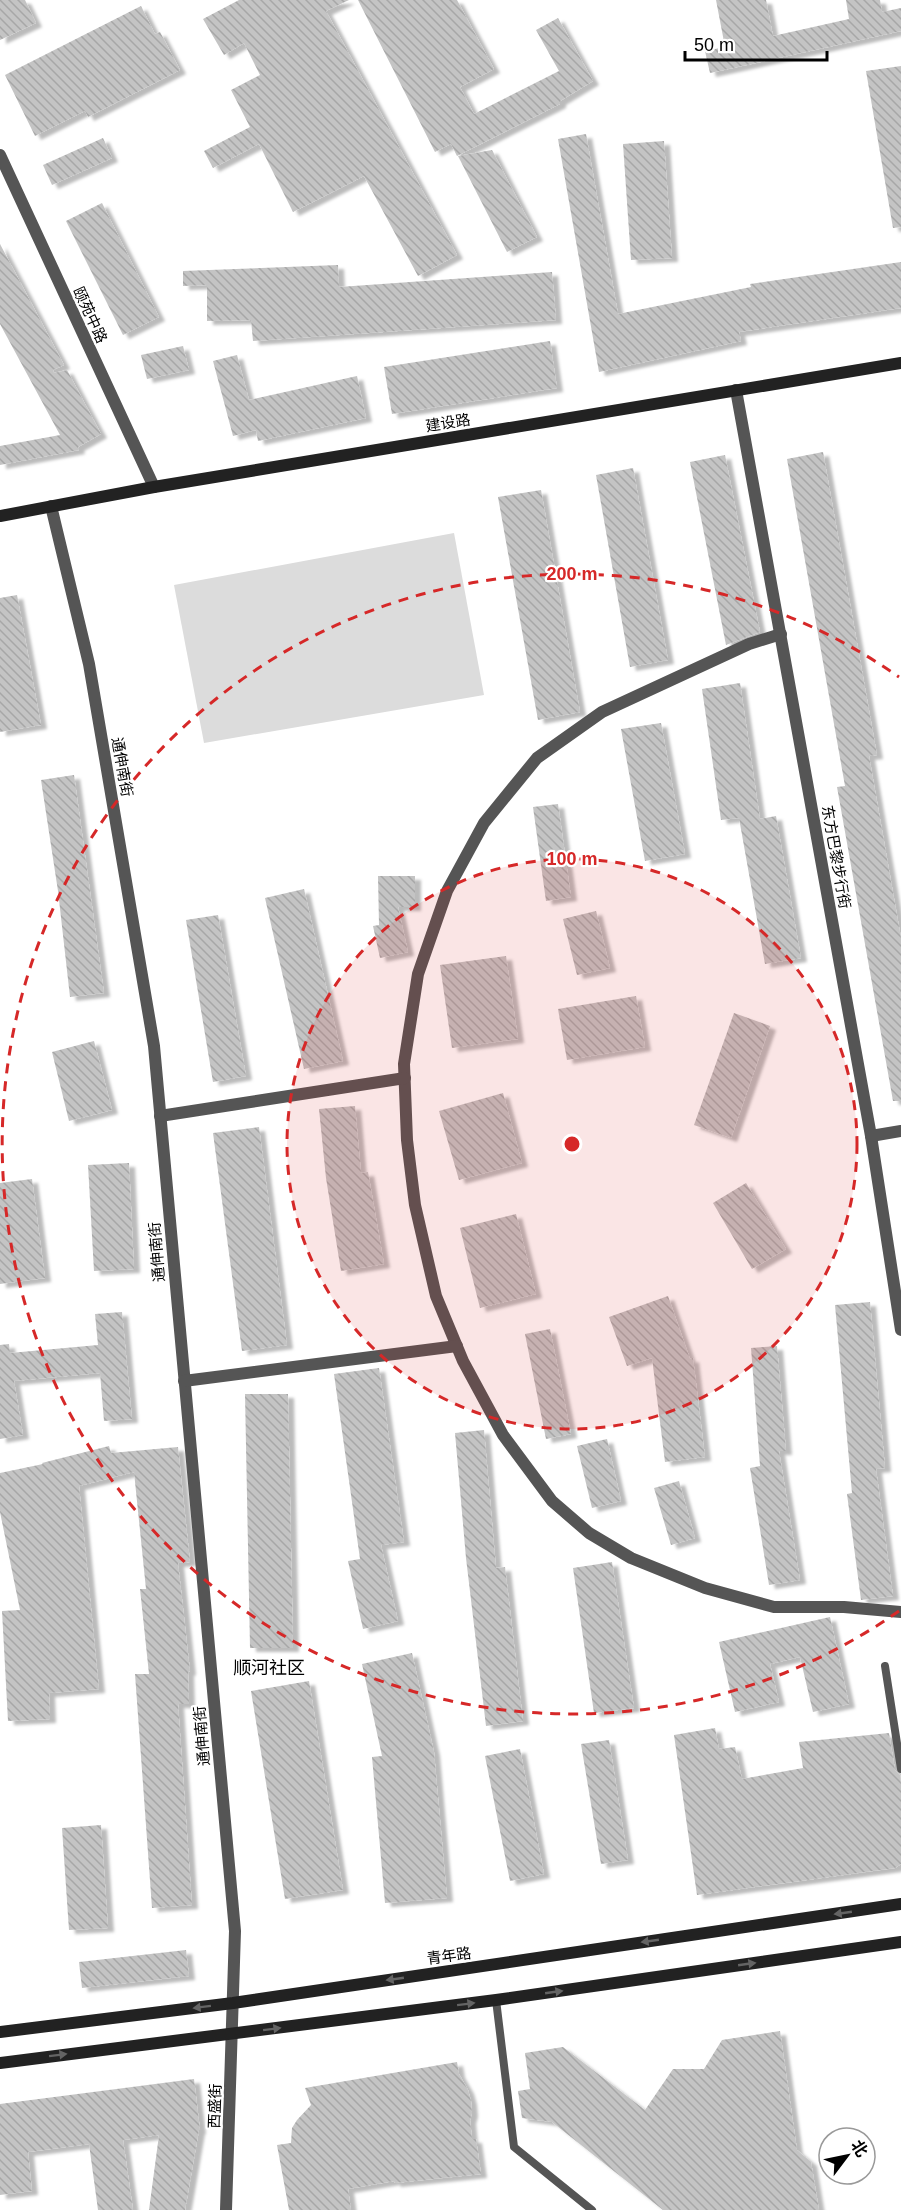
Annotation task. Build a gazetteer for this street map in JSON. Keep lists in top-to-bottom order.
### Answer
{
  "streets": {
    "main road": ["建设路", "青年路"],
    "street": [
      "颐苑中路",
      "通伸南街",
      "东方巴黎步行街",
      "西盛街"
    ]
  },
  "crossings": [
    ["颐苑中路", "建设路"],
    ["建设路", "通伸南街"],
    ["建设路", "东方巴黎步行街"],
    ["通伸南街", "青年路"],
    ["通伸南街", "西盛街"],
    ["青年路", "西盛街"]
  ],
  "districts": ["顺河社区"],
  "scale_bar": "50 m",
  "north": "top right",
  "rings": ["200 m", "100 m"]
}
